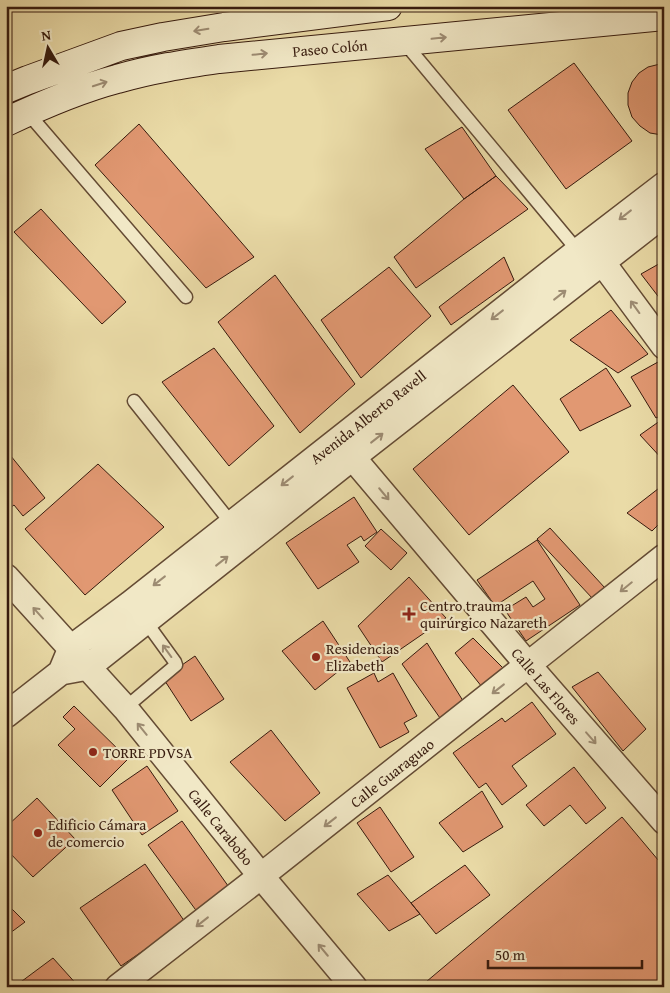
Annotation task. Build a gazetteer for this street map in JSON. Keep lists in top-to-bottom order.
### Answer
{
  "streets": {
    "street": [
      "Paseo Colón",
      "Avenida Alberto Ravell",
      "Calle Las Flores",
      "Calle Guaraguao",
      "Calle Carabobo"
    ]
  },
  "crossings": [
    ["Avenida Alberto Ravell", "Calle Las Flores"],
    ["Avenida Alberto Ravell", "Calle Carabobo"],
    ["Calle Las Flores", "Calle Guaraguao"],
    ["Calle Guaraguao", "Calle Carabobo"]
  ],
  "one_way": ["Calle Las Flores", "Calle Guaraguao", "Calle Carabobo"],
  "places": {
    "health": ["Centro trauma quirúrgico Nazareth"],
    "other": ["Residencias Elizabeth", "TORRE PDVSA", "Edificio Cámara de comercio"]
  },
  "scale_bar": "50 m",
  "north": "top"
}
